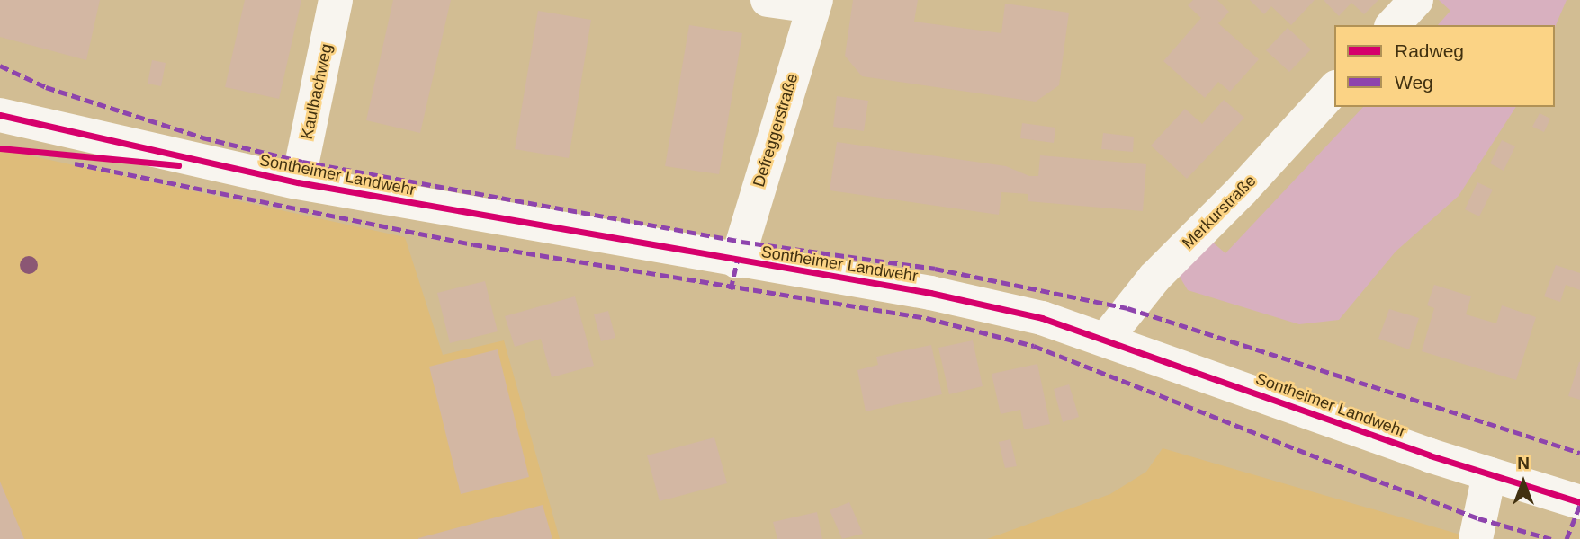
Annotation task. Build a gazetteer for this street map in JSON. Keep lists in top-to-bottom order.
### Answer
{
  "streets": {
    "street": [
      "Kaulbachweg",
      "Defreggerstraße",
      "Sontheimer Landwehr",
      "Merkurstraße"
    ]
  },
  "crossings": [
    ["Kaulbachweg", "Sontheimer Landwehr"],
    ["Defreggerstraße", "Sontheimer Landwehr"],
    ["Sontheimer Landwehr", "Merkurstraße"]
  ],
  "legend": ["Radweg", "Weg"],
  "north": "top"
}
